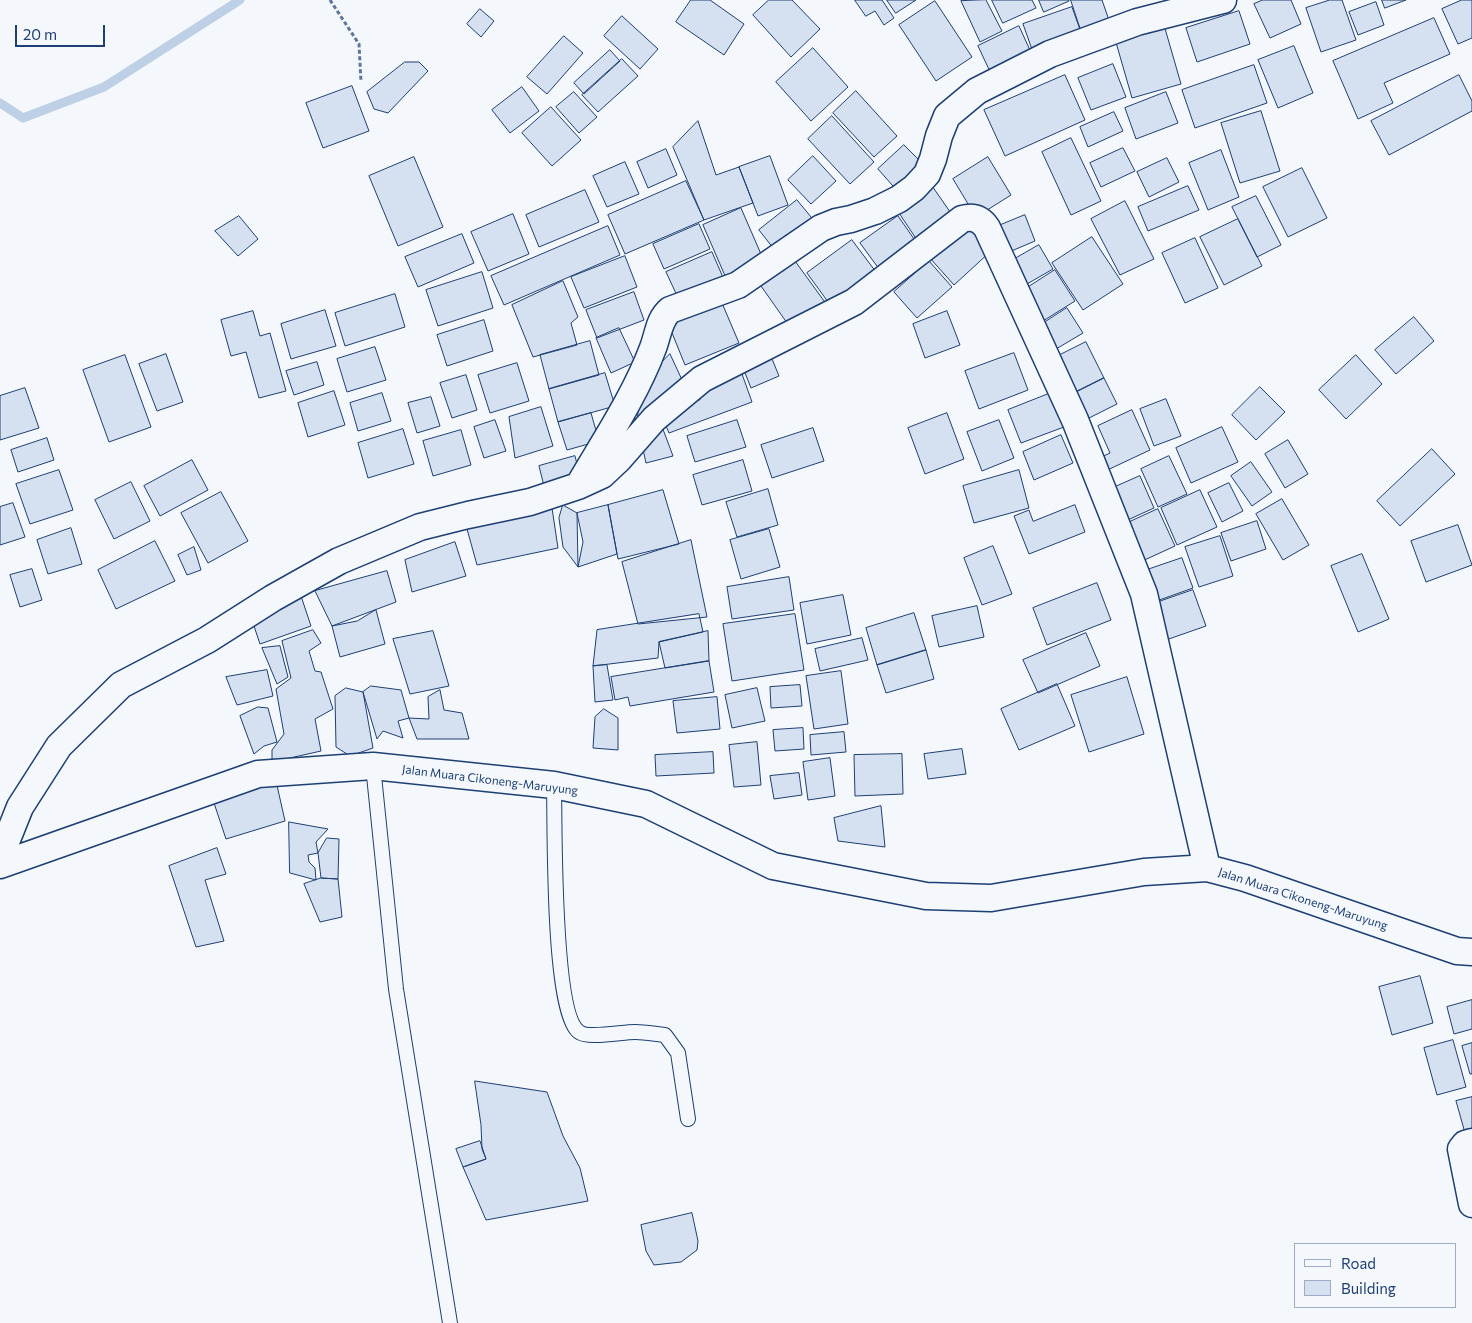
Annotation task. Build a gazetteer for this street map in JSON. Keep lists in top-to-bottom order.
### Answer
{
  "streets": {
    "street": ["Jalan Muara Cikoneng-Maruyung"]
  },
  "legend": ["Road", "Building"],
  "scale_bar": "20 m"
}
